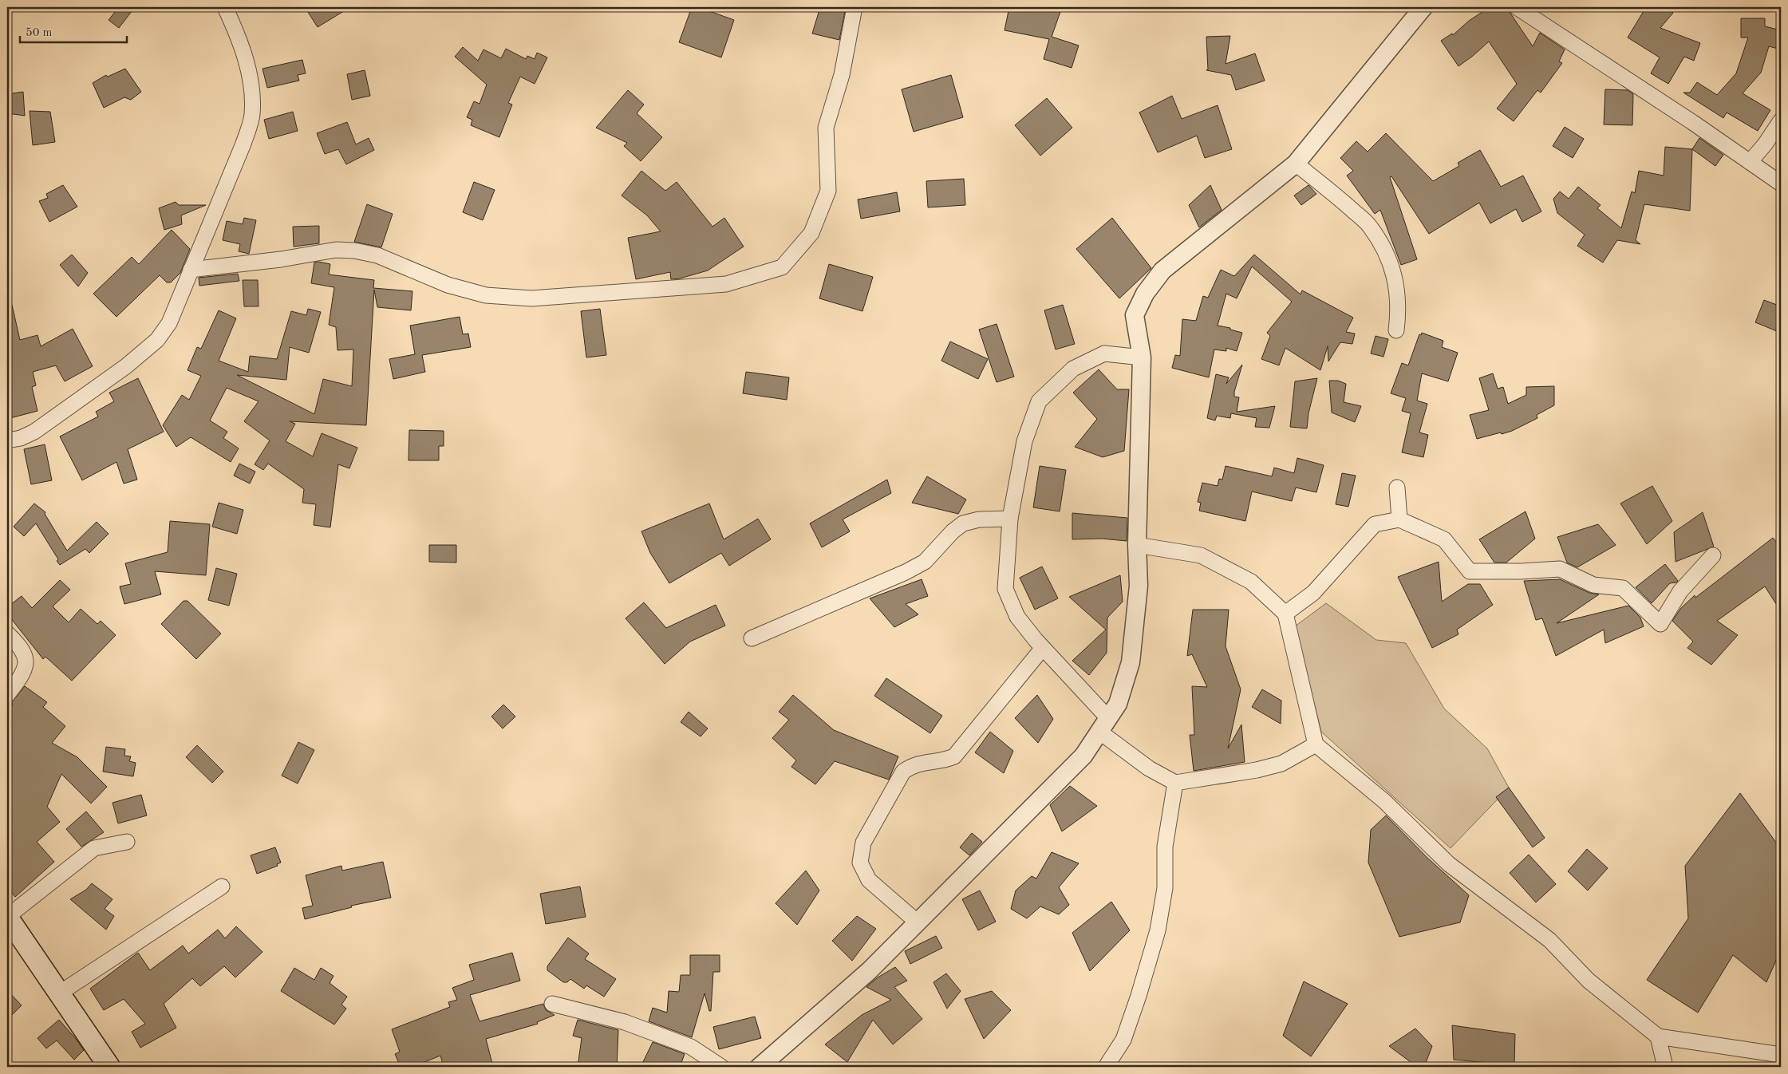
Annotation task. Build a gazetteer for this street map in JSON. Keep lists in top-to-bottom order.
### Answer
{
  "scale_bar": "50 m"
}
